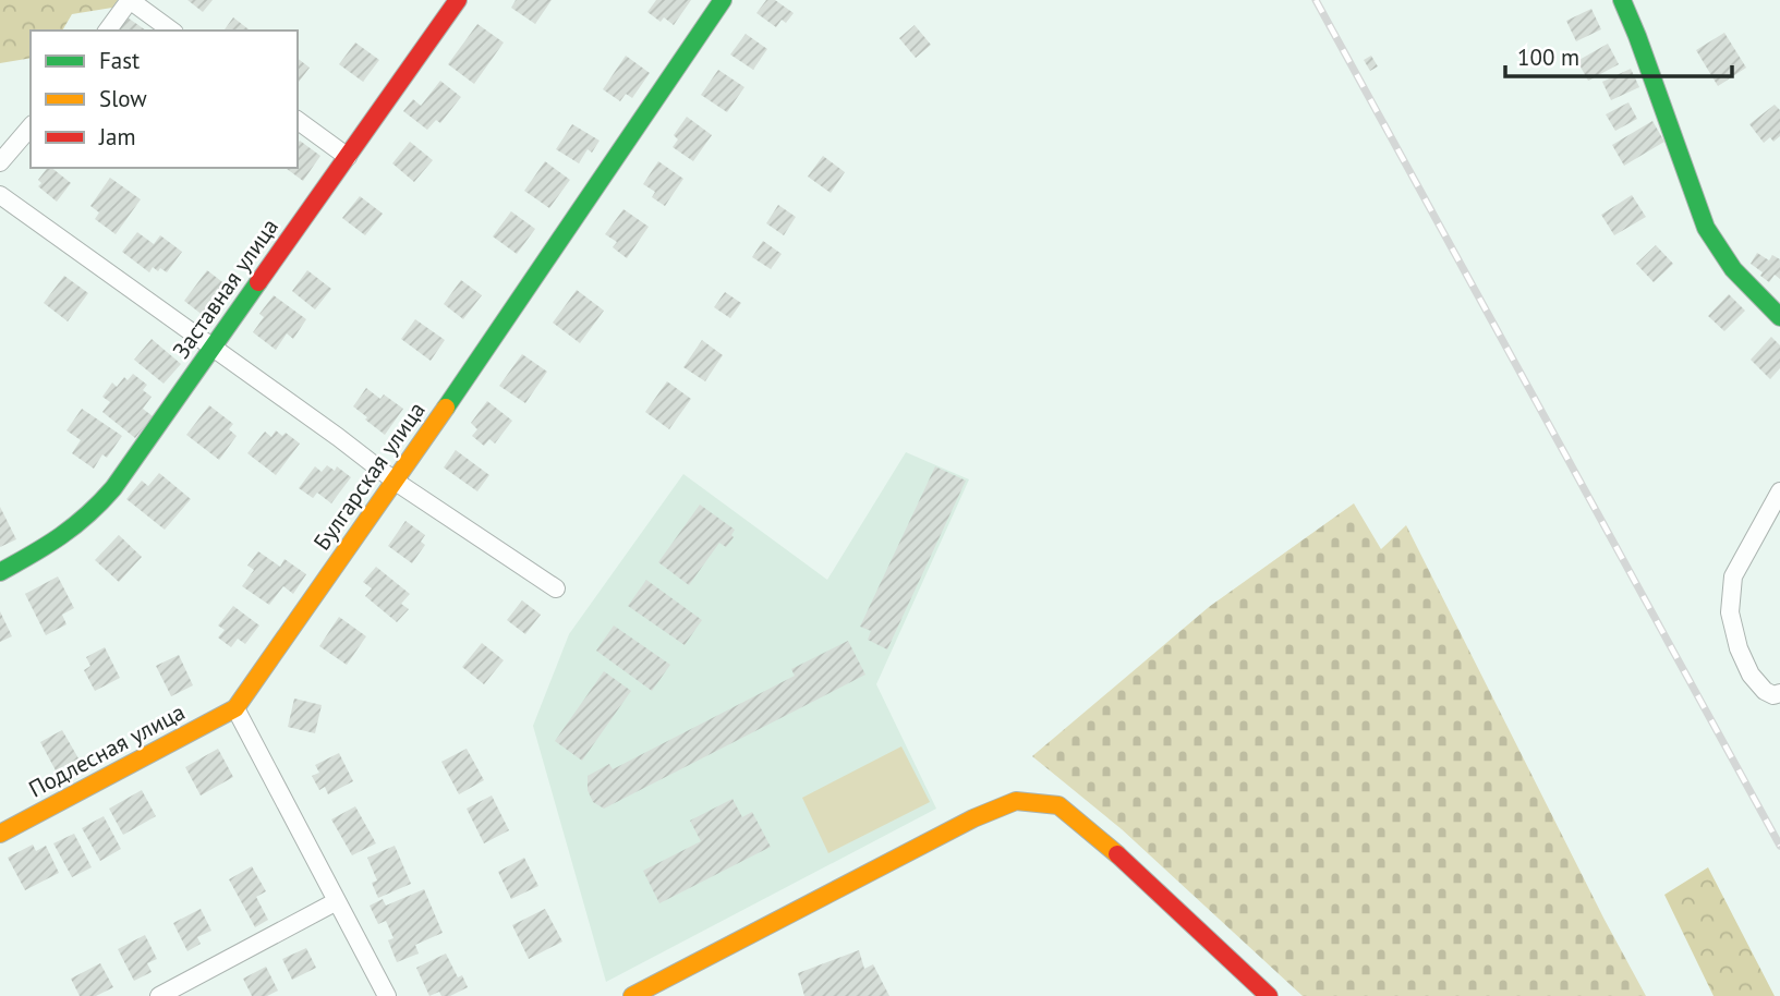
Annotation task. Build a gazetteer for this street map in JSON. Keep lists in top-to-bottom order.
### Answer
{
  "streets": {
    "street": ["Заставная улица", "Булгарская улица", "Подлесная улица"]
  },
  "crossings": [
    ["Булгарская улица", "Подлесная улица"]
  ],
  "legend": ["Fast", "Slow", "Jam"],
  "scale_bar": "100 m"
}
